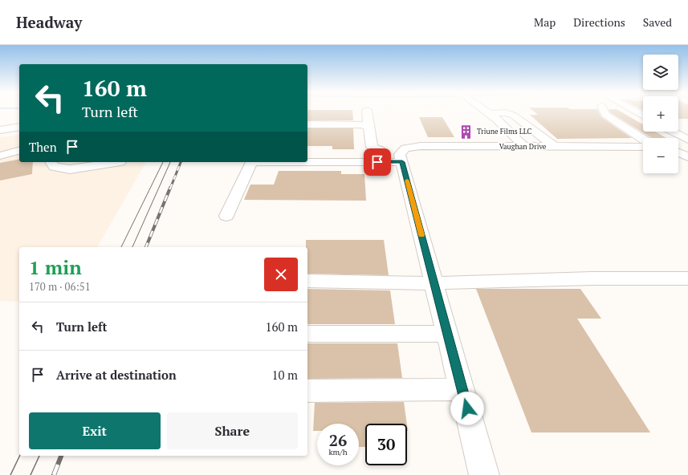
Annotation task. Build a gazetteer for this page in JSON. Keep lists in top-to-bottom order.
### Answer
{
  "streets": {
    "street": ["Vaughan Drive"]
  },
  "places": {
    "building": ["Triune Films LLC"]
  },
  "page": {
    "header": "Headway",
    "nav": ["Map", "Directions", "Saved"],
    "map_buttons": ["+", "−"],
    "turn": ["160 m", "Turn left"],
    "then": "Then",
    "heading": ["1 min", "170 m · 06:51"],
    "list": [
      {
        "name": "Turn left",
        "value": "160 m"
      },
      {
        "name": "Arrive at destination",
        "value": "10 m"
      }
    ],
    "buttons": ["Exit", "Share"],
    "speed": "26 km/h",
    "limit": "30"
  }
}
